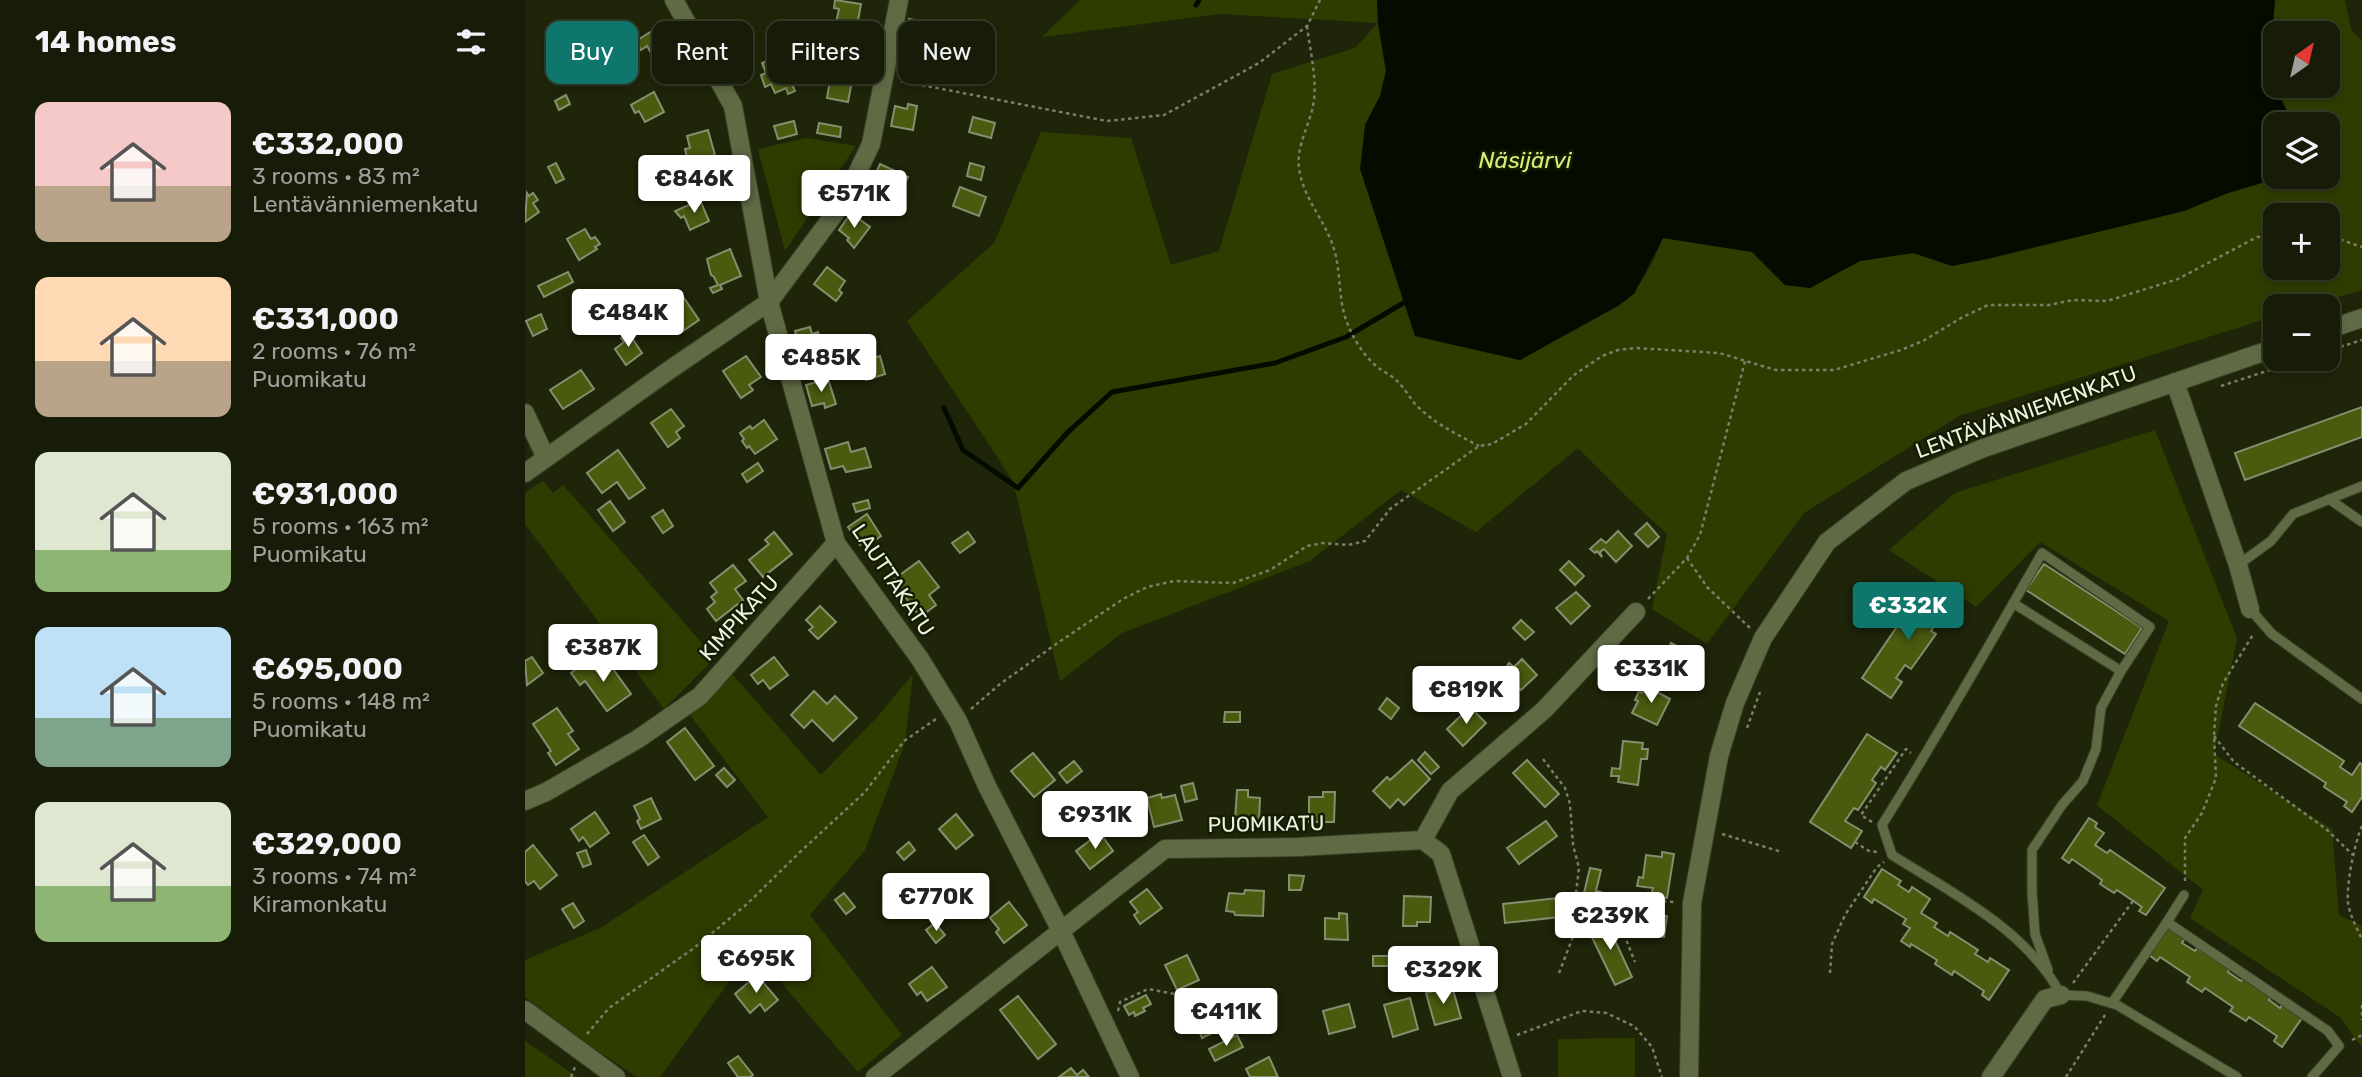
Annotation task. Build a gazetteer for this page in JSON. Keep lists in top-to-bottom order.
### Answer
{
  "streets": {
    "street": [
      "LENTÄVÄNNIEMENKATU",
      "LAUTTAKATU",
      "KIMPIKATU",
      "PUOMIKATU"
    ]
  },
  "crossings": [
    ["LAUTTAKATU", "KIMPIKATU"],
    ["LAUTTAKATU", "PUOMIKATU"]
  ],
  "water": ["Näsijärvi"],
  "north": "top right",
  "page": {
    "heading": "14 homes",
    "map_buttons": ["+", "−"],
    "chip": [
      "Buy",
      "Rent",
      "Filters",
      "New"
    ],
    "list": [
      {
        "name": "€332,000",
        "note": "3 rooms · 83 m² · Lentävänniemenkatu"
      },
      {
        "name": "€331,000",
        "note": "2 rooms · 76 m² · Puomikatu"
      },
      {
        "name": "€931,000",
        "note": "5 rooms · 163 m² · Puomikatu"
      },
      {
        "name": "€695,000",
        "note": "5 rooms · 148 m² · Puomikatu"
      },
      {
        "name": "€329,000",
        "note": "3 rooms · 74 m² · Kiramonkatu"
      }
    ],
    "price": [
      "€846K",
      "€571K",
      "€484K",
      "€485K",
      "€332K",
      "€387K",
      "€331K",
      "€819K",
      "€931K",
      "€770K",
      "€239K",
      "€695K",
      "€329K",
      "€411K"
    ]
  }
}
